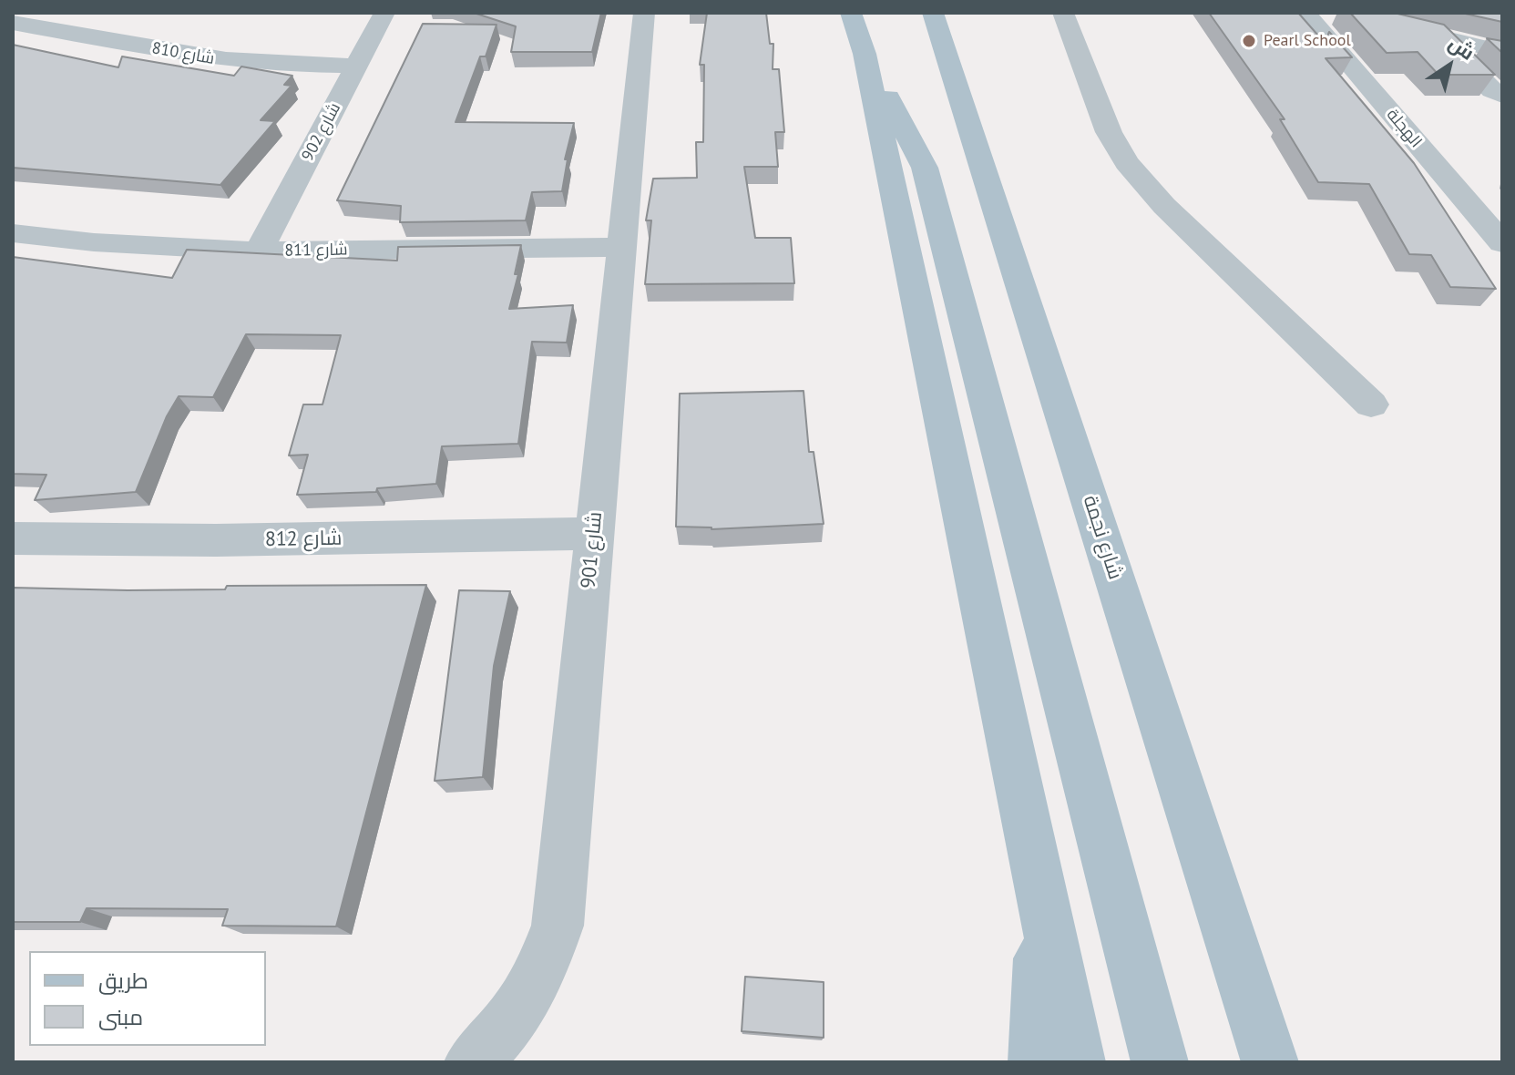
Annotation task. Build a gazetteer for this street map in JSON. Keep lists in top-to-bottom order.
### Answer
{
  "streets": {
    "main road": ["شارع نجمة"],
    "street": [
      "شارع 810",
      "الهجلة",
      "شارع 902",
      "شارع 811",
      "شارع 812",
      "شارع 901"
    ]
  },
  "crossings": [
    ["شارع 810", "شارع 902"],
    ["شارع 902", "شارع 811"],
    ["شارع 811", "شارع 901"],
    ["شارع 812", "شارع 901"]
  ],
  "places": ["Pearl School"],
  "legend": ["طريق", "مبنى"],
  "north": "top right"
}
